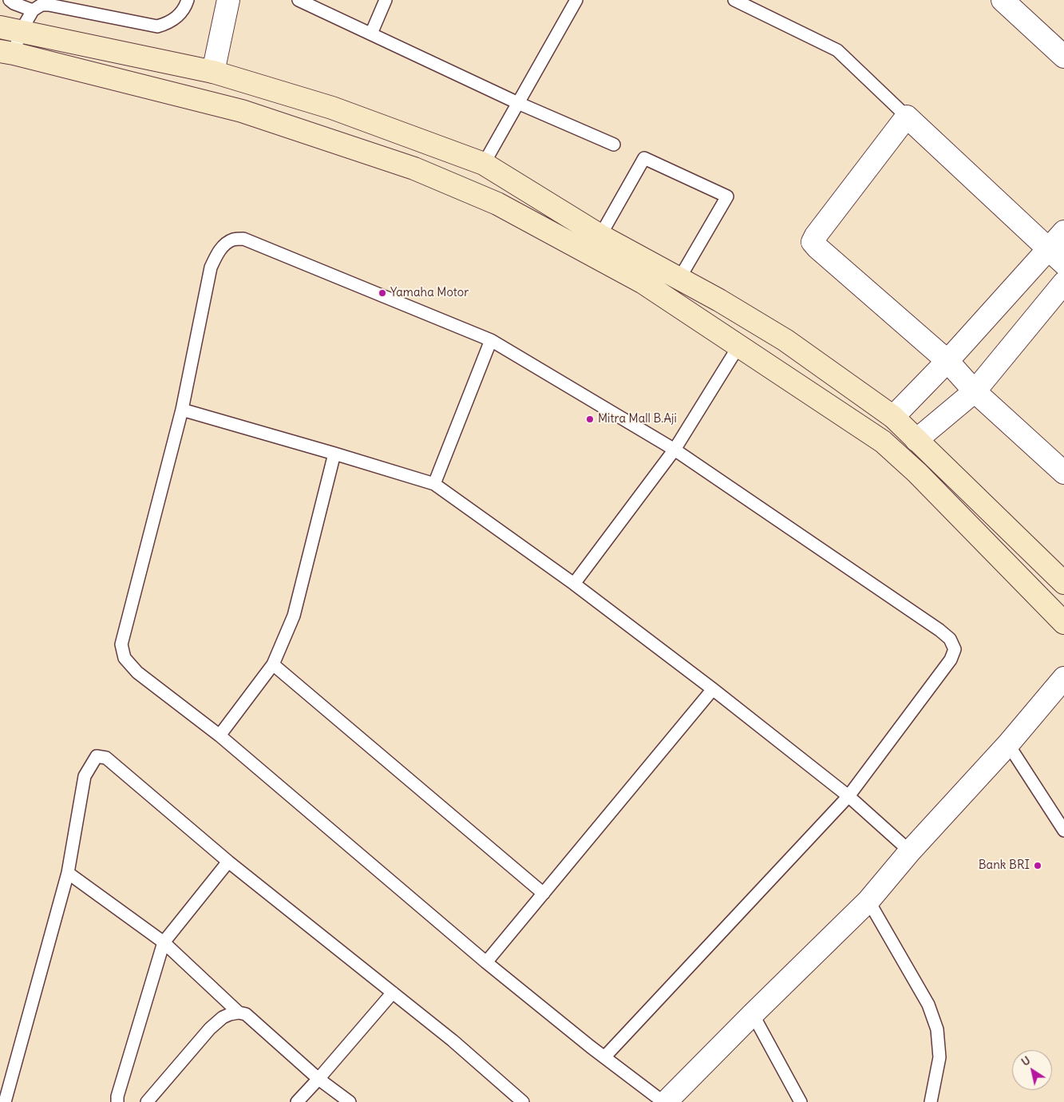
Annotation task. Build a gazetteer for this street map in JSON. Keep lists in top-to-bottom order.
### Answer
{
  "places": ["Yamaha Motor", "Mitra Mall B.Aji", "Bank BRI"],
  "north": "top left"
}
